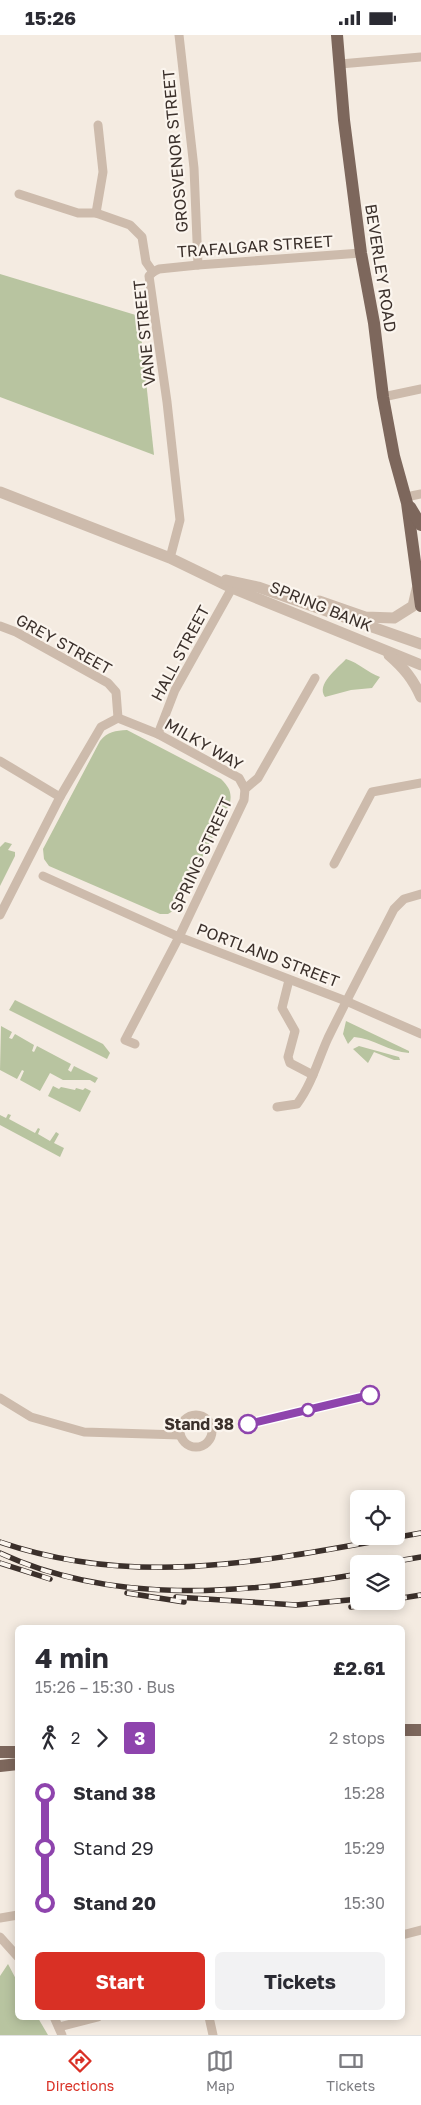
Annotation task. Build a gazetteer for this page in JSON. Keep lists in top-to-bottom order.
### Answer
{
  "streets": {
    "main road": ["BEVERLEY ROAD"],
    "street": [
      "GROSVENOR STREET",
      "TRAFALGAR STREET",
      "VANE STREET",
      "SPRING BANK",
      "GREY STREET",
      "HALL STREET",
      "MILKY WAY",
      "SPRING STREET",
      "PORTLAND STREET"
    ]
  },
  "crossings": [
    ["GROSVENOR STREET", "TRAFALGAR STREET"],
    ["TRAFALGAR STREET", "BEVERLEY ROAD"],
    ["TRAFALGAR STREET", "VANE STREET"],
    ["VANE STREET", "SPRING BANK"],
    ["SPRING BANK", "HALL STREET"],
    ["GREY STREET", "MILKY WAY"],
    ["HALL STREET", "MILKY WAY"],
    ["MILKY WAY", "SPRING STREET"],
    ["SPRING STREET", "PORTLAND STREET"]
  ],
  "places": ["Stand 38"],
  "lines": ["bus line 3"],
  "page": {
    "status": "15:26",
    "heading": ["4 min", "15:26 – 15:30 · Bus", "£2.61"],
    "legs": ["2", "3", "2 stops"],
    "list": [
      {
        "name": "Stand 38",
        "value": "15:28"
      },
      {
        "name": "Stand 29",
        "value": "15:29"
      },
      {
        "name": "Stand 20",
        "value": "15:30"
      }
    ],
    "buttons": ["Start", "Tickets"],
    "tabs": ["Directions", "Map", "Tickets"]
  }
}
